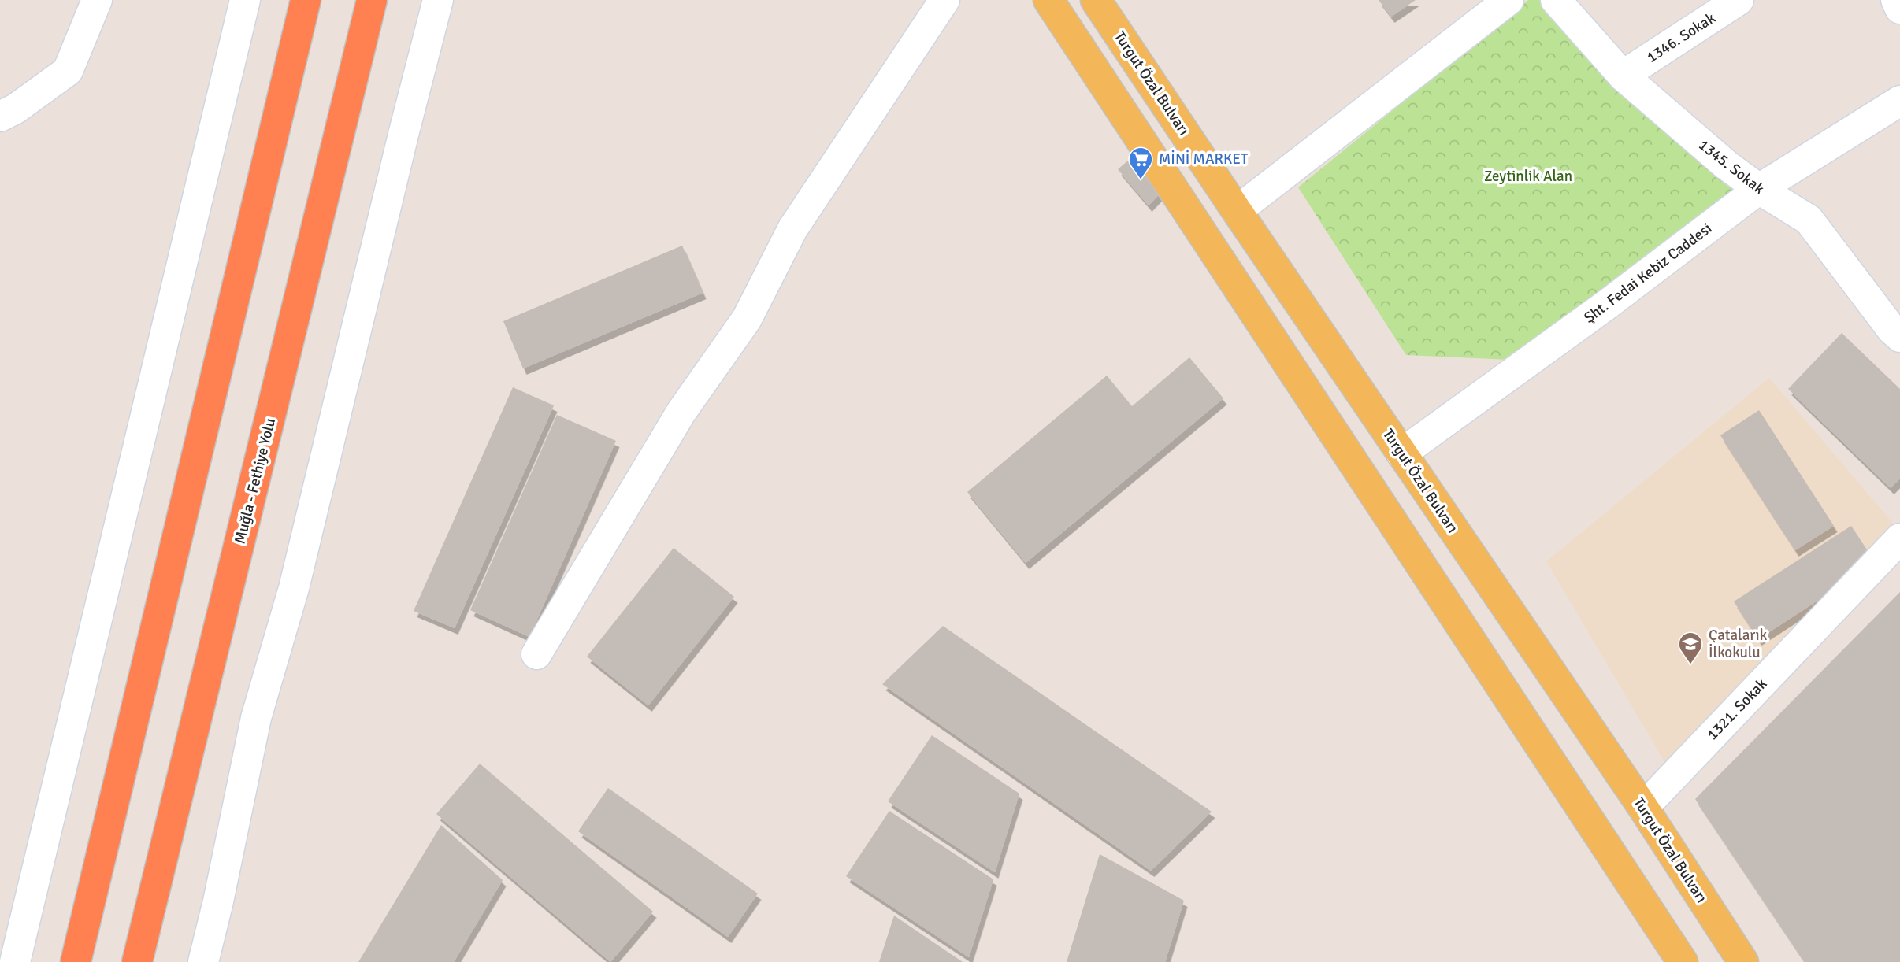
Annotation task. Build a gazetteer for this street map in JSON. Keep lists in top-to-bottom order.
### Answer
{
  "streets": {
    "highway": ["Muğla - Fethiye Yolu"],
    "main road": ["Turgut Özal Bulvarı"],
    "street": [
      "1346. Sokak",
      "1345. Sokak",
      "Şht. Fedai Kebiz Caddesi",
      "1321. Sokak"
    ]
  },
  "crossings": [
    ["1346. Sokak", "1345. Sokak"],
    ["Turgut Özal Bulvarı", "Şht. Fedai Kebiz Caddesi"],
    ["Turgut Özal Bulvarı", "1321. Sokak"],
    ["1345. Sokak", "Şht. Fedai Kebiz Caddesi"]
  ],
  "parks": ["Zeytinlik Alan"],
  "places": {
    "supermarket": ["MİNİ MARKET"],
    "school or university": ["Çatalarık İlkokulu"]
  }
}
